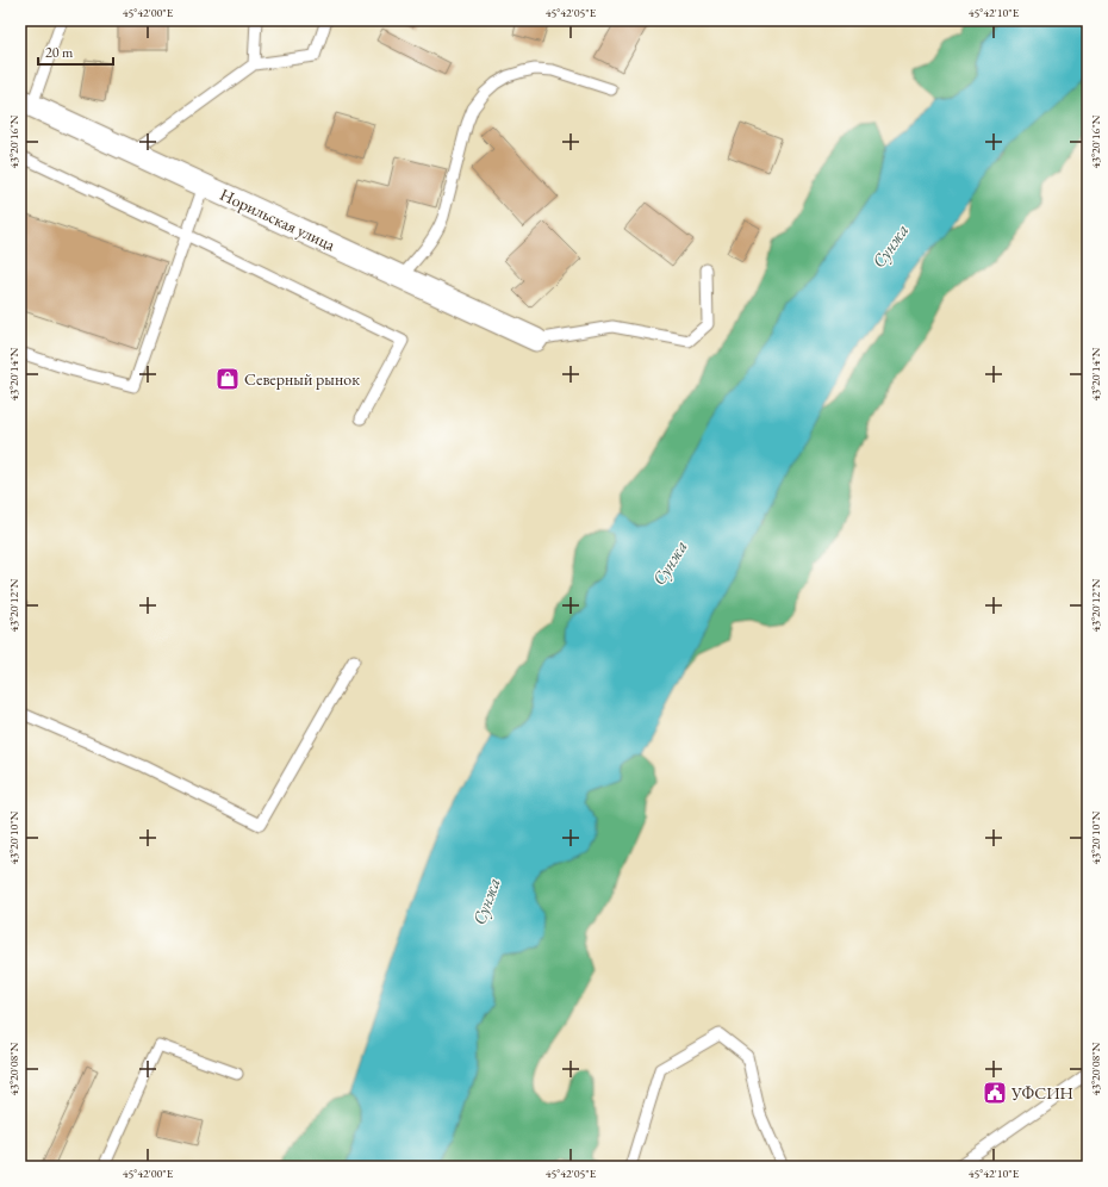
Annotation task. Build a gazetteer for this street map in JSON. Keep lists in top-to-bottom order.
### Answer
{
  "streets": {
    "street": ["Норильская улица"]
  },
  "water": ["Сунжа"],
  "places": {
    "shop": ["Северный рынок"],
    "public building": ["УФСИН"]
  },
  "scale_bar": "20 m",
  "coordinates": [
    "45°42'00\"E",
    "45°42'05\"E",
    "45°42'10\"E",
    "43°20'16\"N",
    "43°20'14\"N",
    "43°20'12\"N",
    "43°20'10\"N",
    "43°20'08\"N"
  ]
}
